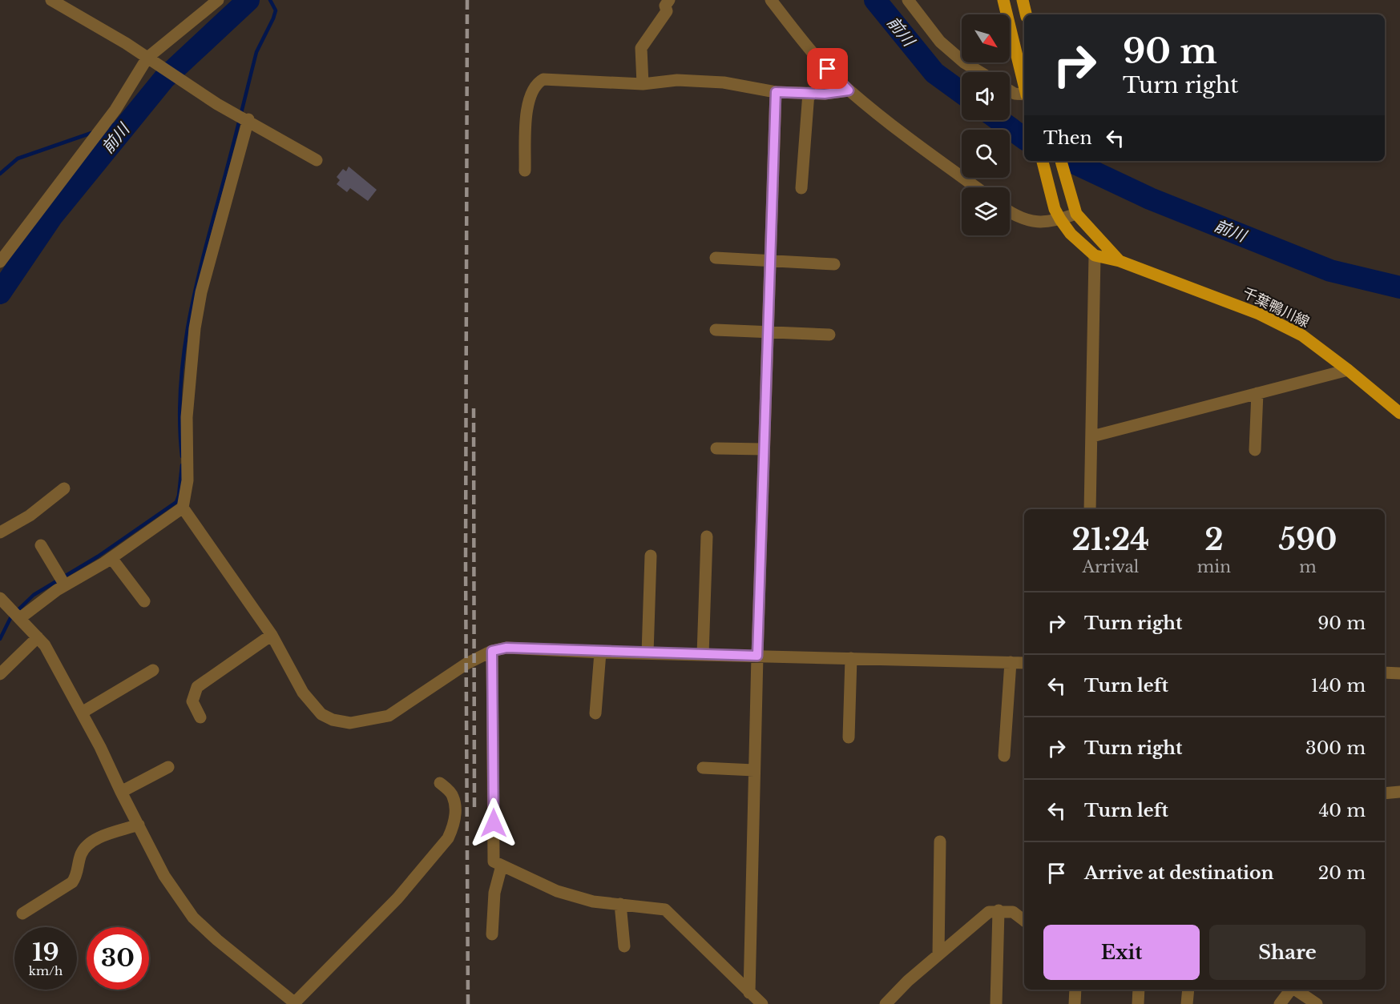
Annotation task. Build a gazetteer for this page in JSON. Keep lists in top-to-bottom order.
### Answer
{
  "streets": {
    "main road": ["千葉鴨川線"]
  },
  "water": ["前川"],
  "north": "bottom right",
  "page": {
    "turn": ["90 m", "Turn right"],
    "then": "Then",
    "eta": [
      "21:24",
      "Arrival",
      "2",
      "min",
      "590",
      "m"
    ],
    "list": [
      {
        "name": "Turn right",
        "value": "90 m"
      },
      {
        "name": "Turn left",
        "value": "140 m"
      },
      {
        "name": "Turn right",
        "value": "300 m"
      },
      {
        "name": "Turn left",
        "value": "40 m"
      },
      {
        "name": "Arrive at destination",
        "value": "20 m"
      }
    ],
    "buttons": ["Exit", "Share"],
    "speed": "19 km/h",
    "limit": "30"
  }
}
